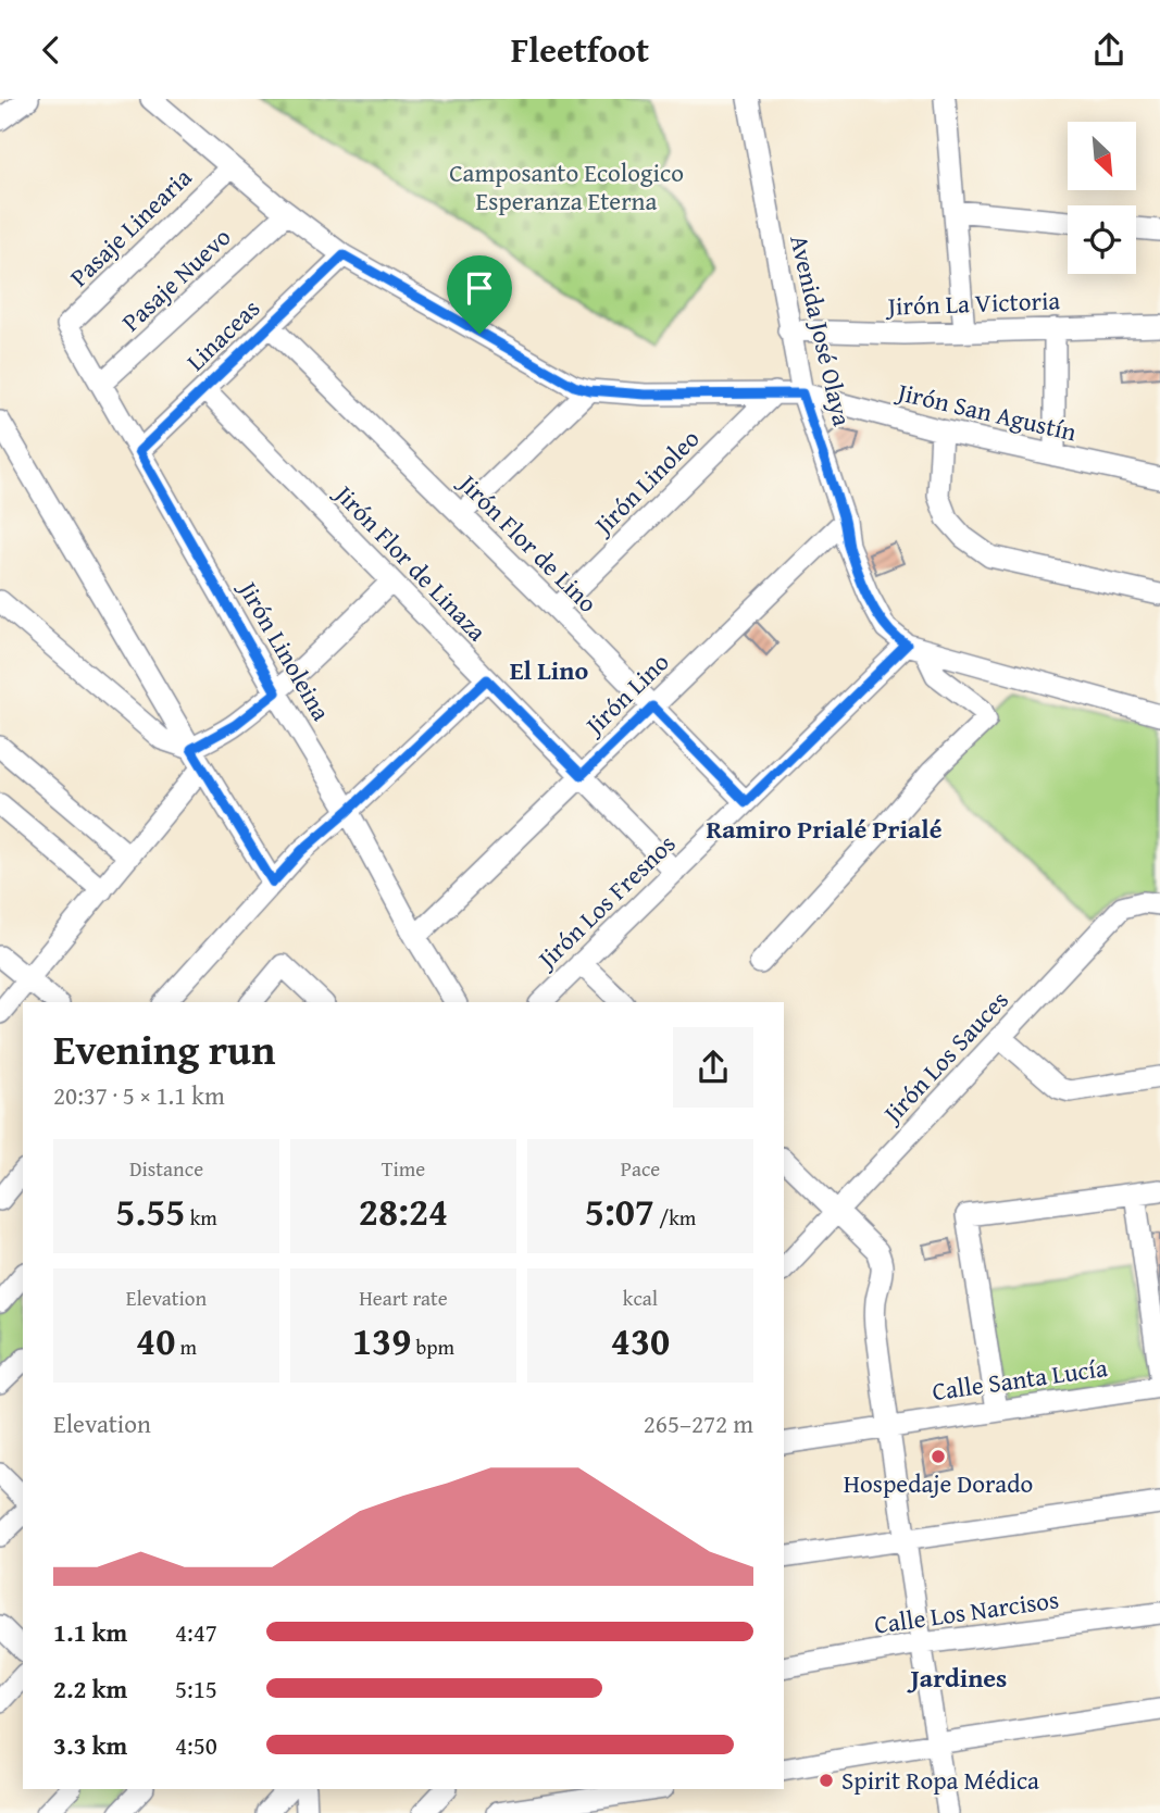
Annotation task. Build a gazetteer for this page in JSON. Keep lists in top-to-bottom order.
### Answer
{
  "streets": {
    "street": [
      "Pasaje Linearia",
      "Pasaje Nuevo",
      "Jirón La Victoria",
      "Avenida José Olaya",
      "Linaceas",
      "Jirón San Agustín",
      "Jirón Linoleo",
      "Jirón Flor de Lino",
      "Jirón Flor de Linaza",
      "Jirón Linoleina",
      "Jirón Lino",
      "Jirón Los Fresnos",
      "Jirón Los Sauces",
      "Calle Santa Lucía",
      "Calle Los Narcisos"
    ]
  },
  "crossings": [
    ["Pasaje Linearia", "Jirón San Agustín"],
    ["Pasaje Linearia", "Jirón Linoleina"],
    ["Pasaje Nuevo", "Jirón San Agustín"],
    ["Pasaje Nuevo", "Jirón Linoleina"],
    ["Jirón La Victoria", "Avenida José Olaya"],
    ["Avenida José Olaya", "Jirón San Agustín"],
    ["Avenida José Olaya", "Jirón Lino"],
    ["Avenida José Olaya", "Jirón Los Fresnos"],
    ["Linaceas", "Jirón San Agustín"],
    ["Linaceas", "Jirón Flor de Lino"],
    ["Linaceas", "Jirón Flor de Linaza"],
    ["Linaceas", "Jirón Linoleina"],
    ["Jirón San Agustín", "Jirón Linoleo"],
    ["Jirón Linoleo", "Jirón Flor de Lino"],
    ["Jirón Flor de Lino", "Jirón Lino"],
    ["Jirón Flor de Lino", "Jirón Los Fresnos"],
    ["Jirón Flor de Linaza", "Jirón Lino"],
    ["Jirón Flor de Linaza", "Jirón Los Fresnos"],
    ["Jirón Linoleina", "Jirón Lino"]
  ],
  "districts": ["El Lino", "Ramiro Prialé Prialé", "Jardines"],
  "parks": ["Camposanto Ecologico Esperanza Eterna"],
  "places": ["Hospedaje Dorado", "Spirit Ropa Médica"],
  "north": "bottom right",
  "page": {
    "header": "Fleetfoot",
    "heading": ["Evening run", "20:37 · 5 × 1.1 km"],
    "stats": [
      ["Distance", "5.55 km"],
      ["Time", "28:24"],
      ["Pace", "5:07 /km"],
      ["Elevation", "40 m"],
      ["Heart rate", "139 bpm"],
      ["kcal", "430"]
    ],
    "chart": ["Elevation", "265–272 m"],
    "list": [
      {
        "name": "1.1 km",
        "note": "4:47"
      },
      {
        "name": "2.2 km",
        "note": "5:15"
      },
      {
        "name": "3.3 km",
        "note": "4:50"
      }
    ]
  }
}
